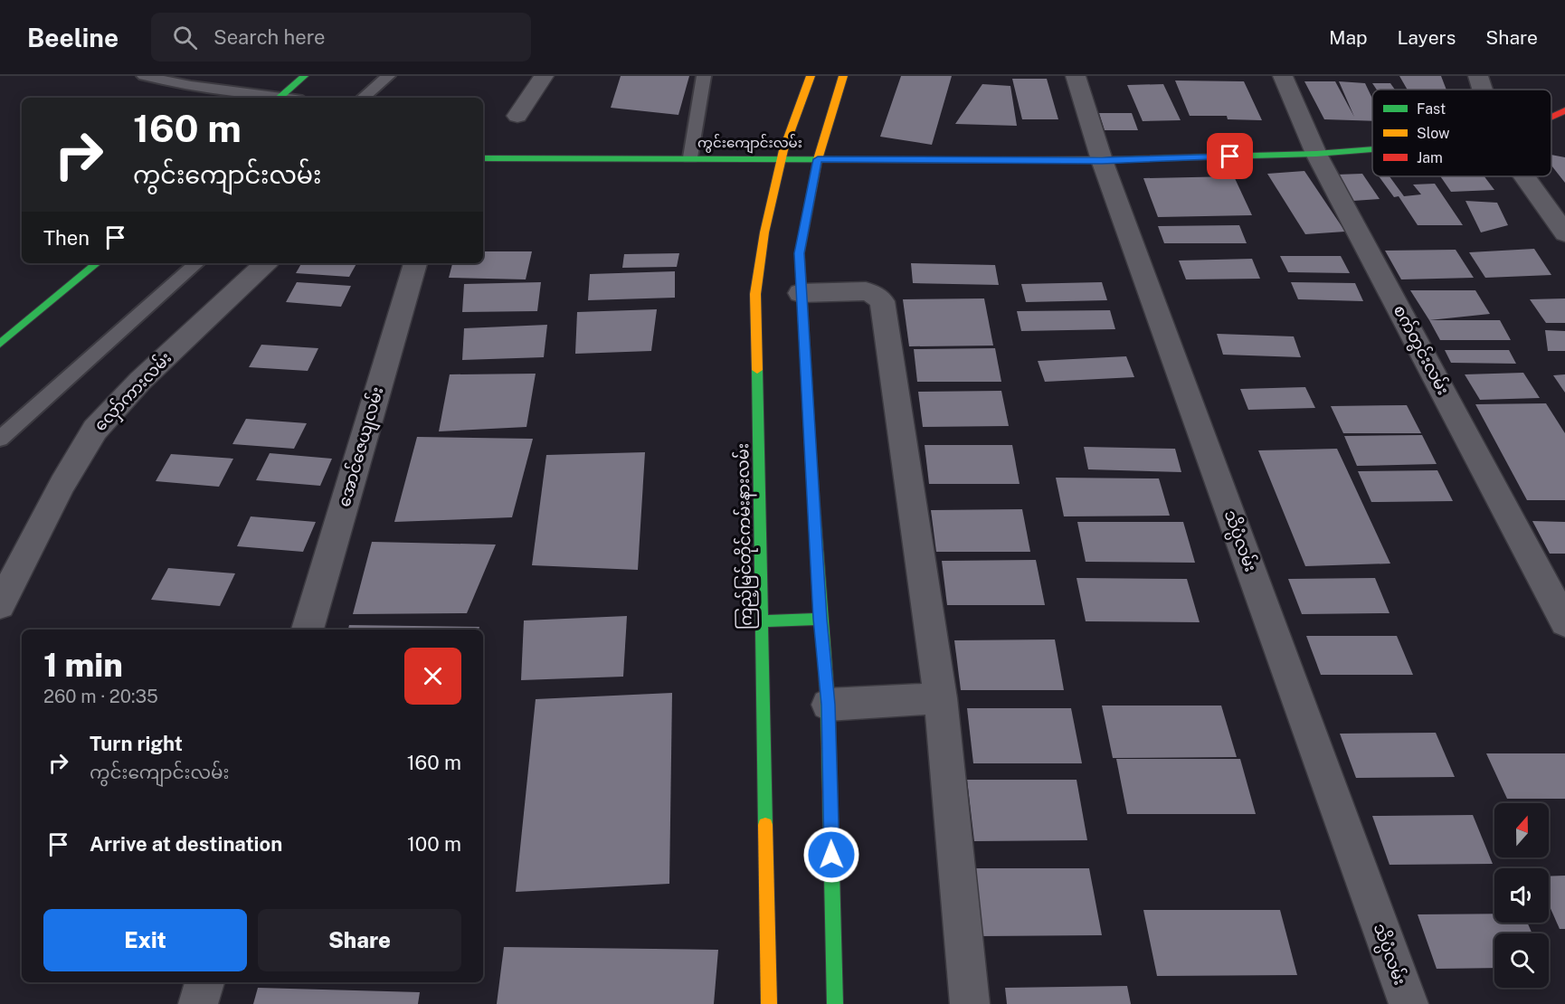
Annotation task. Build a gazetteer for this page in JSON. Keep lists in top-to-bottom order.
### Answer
{
  "streets": {
    "main road": ["ကွင်းကျောင်းလမ်း", "ကြည့်မြင်တိုင်ကမ်းနားလမ်း"],
    "street": [
      "စက်တွင်းလမ်း",
      "လှော်ကားလမ်း",
      "အောင်ဇေယျလမ်း",
      "သိပ္ပံလမ်း"
    ]
  },
  "crossings": [
    ["ကွင်းကျောင်းလမ်း", "စက်တွင်းလမ်း"],
    ["ကွင်းကျောင်းလမ်း", "ကြည့်မြင်တိုင်ကမ်းနားလမ်း"],
    ["ကွင်းကျောင်းလမ်း", "သိပ္ပံလမ်း"]
  ],
  "legend": ["Fast", "Slow", "Jam"],
  "north": "top",
  "page": {
    "header": "Beeline",
    "search": "Search here",
    "nav": ["Map", "Layers", "Share"],
    "turn": ["160 m", "ကွင်းကျောင်းလမ်း"],
    "then": "Then",
    "heading": ["1 min", "260 m · 20:35"],
    "list": [
      {
        "name": "Turn right",
        "note": "ကွင်းကျောင်းလမ်း",
        "value": "160 m"
      },
      {
        "name": "Arrive at destination",
        "value": "100 m"
      }
    ],
    "buttons": ["Exit", "Share"]
  }
}
